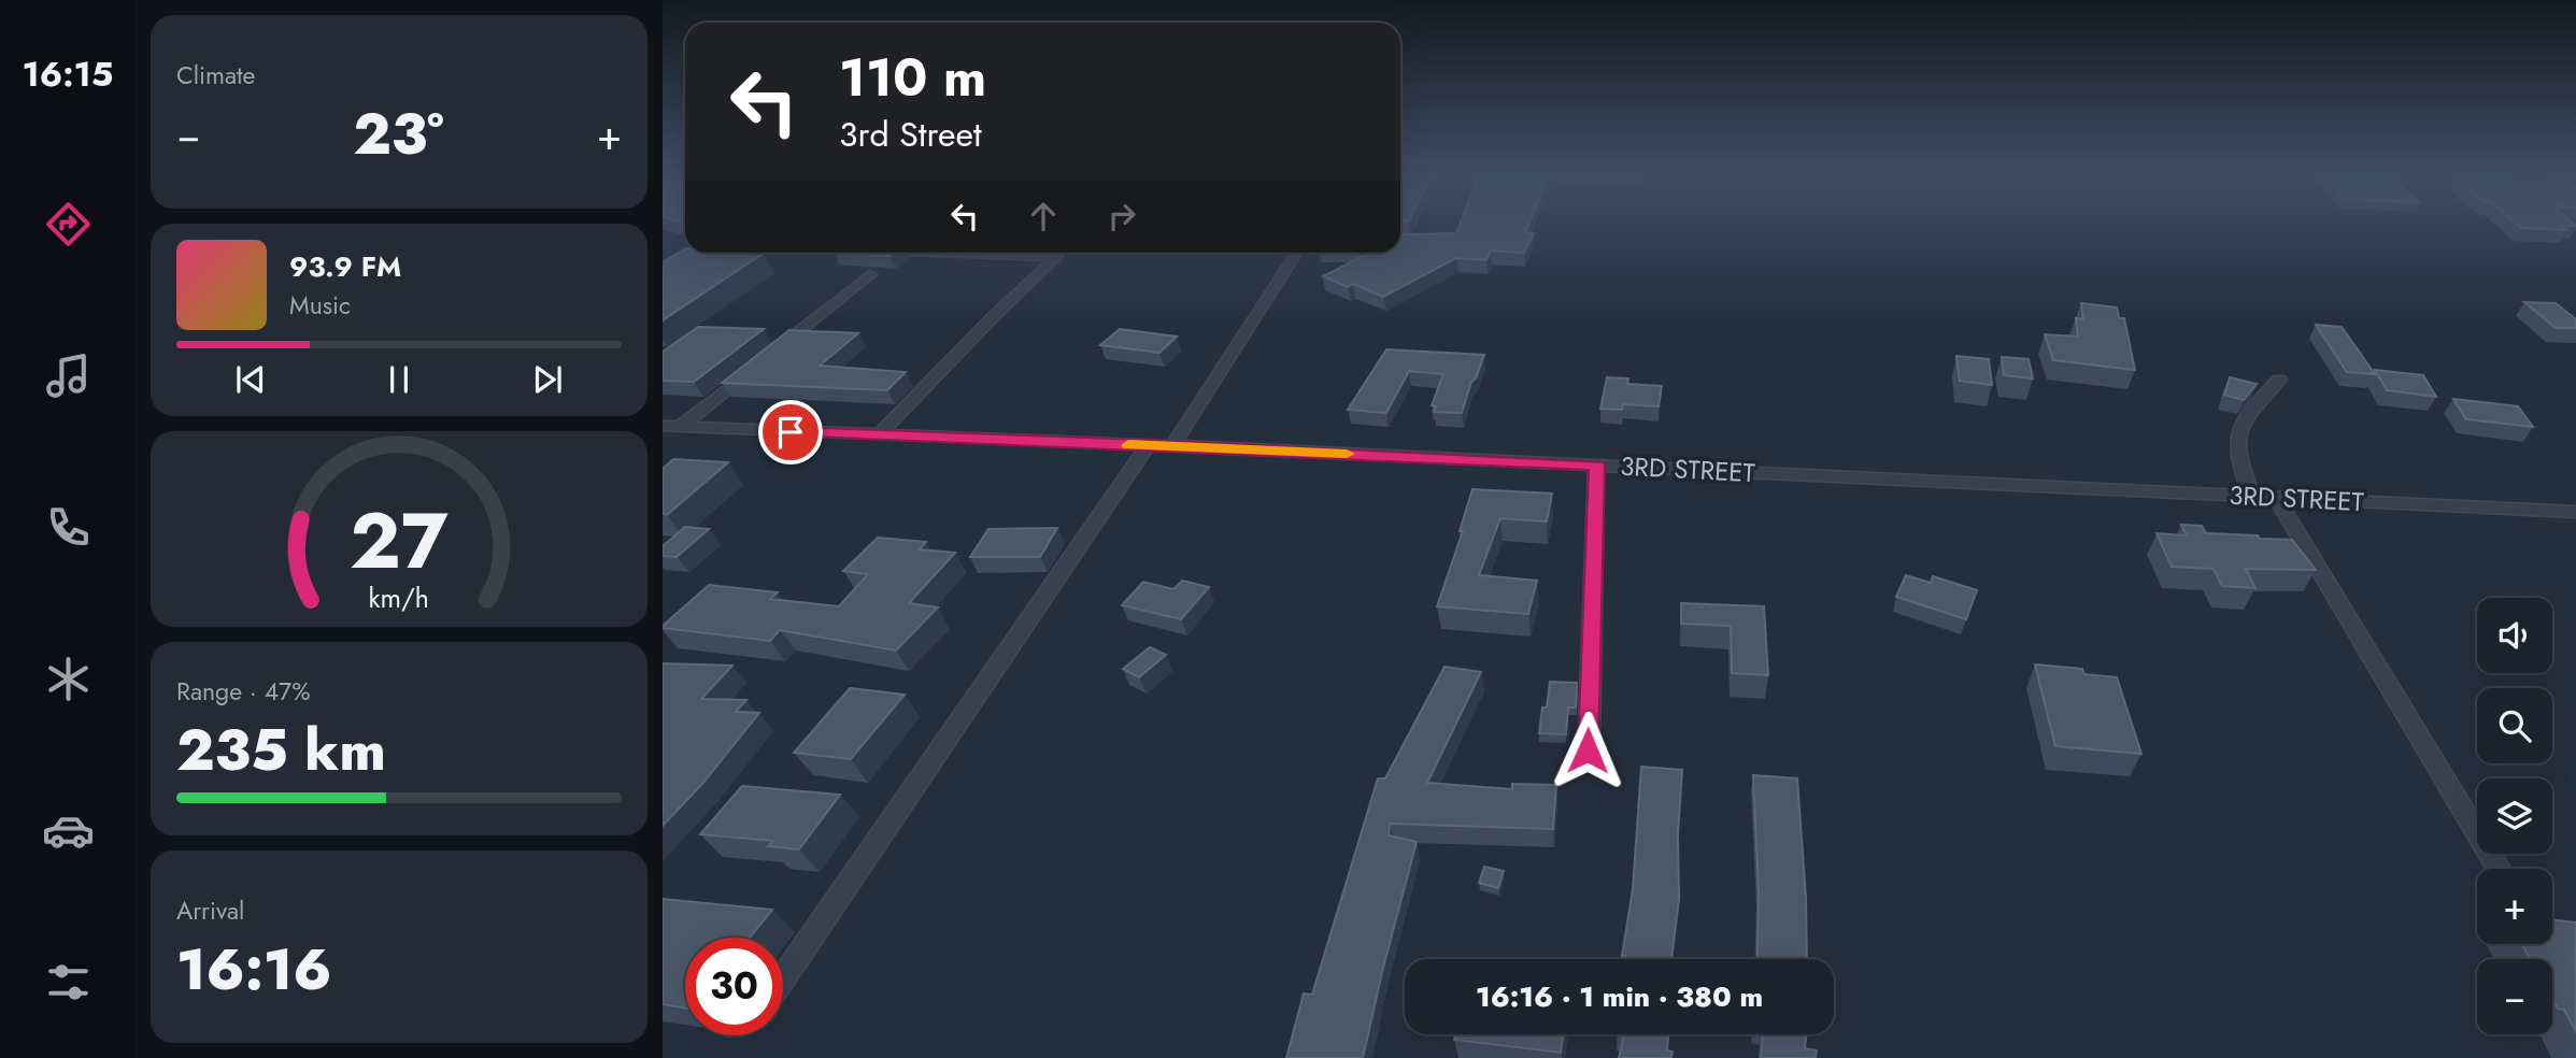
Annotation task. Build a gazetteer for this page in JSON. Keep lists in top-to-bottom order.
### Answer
{
  "streets": {
    "street": ["3RD STREET"]
  },
  "page": {
    "tabs": "16:15",
    "tile": [
      "Climate",
      ["Range · 47%", "235 km"],
      ["Arrival", "16:16"]
    ],
    "turn": ["110 m", "3rd Street"],
    "heat": ["−", "23°", "+"],
    "song": ["93.9 FM", "Music"],
    "map_buttons": ["+", "−"],
    "limit": "30",
    "trip": "16:16 · 1 min · 380 m",
    "gauge": ["27", "km/h"]
  }
}
